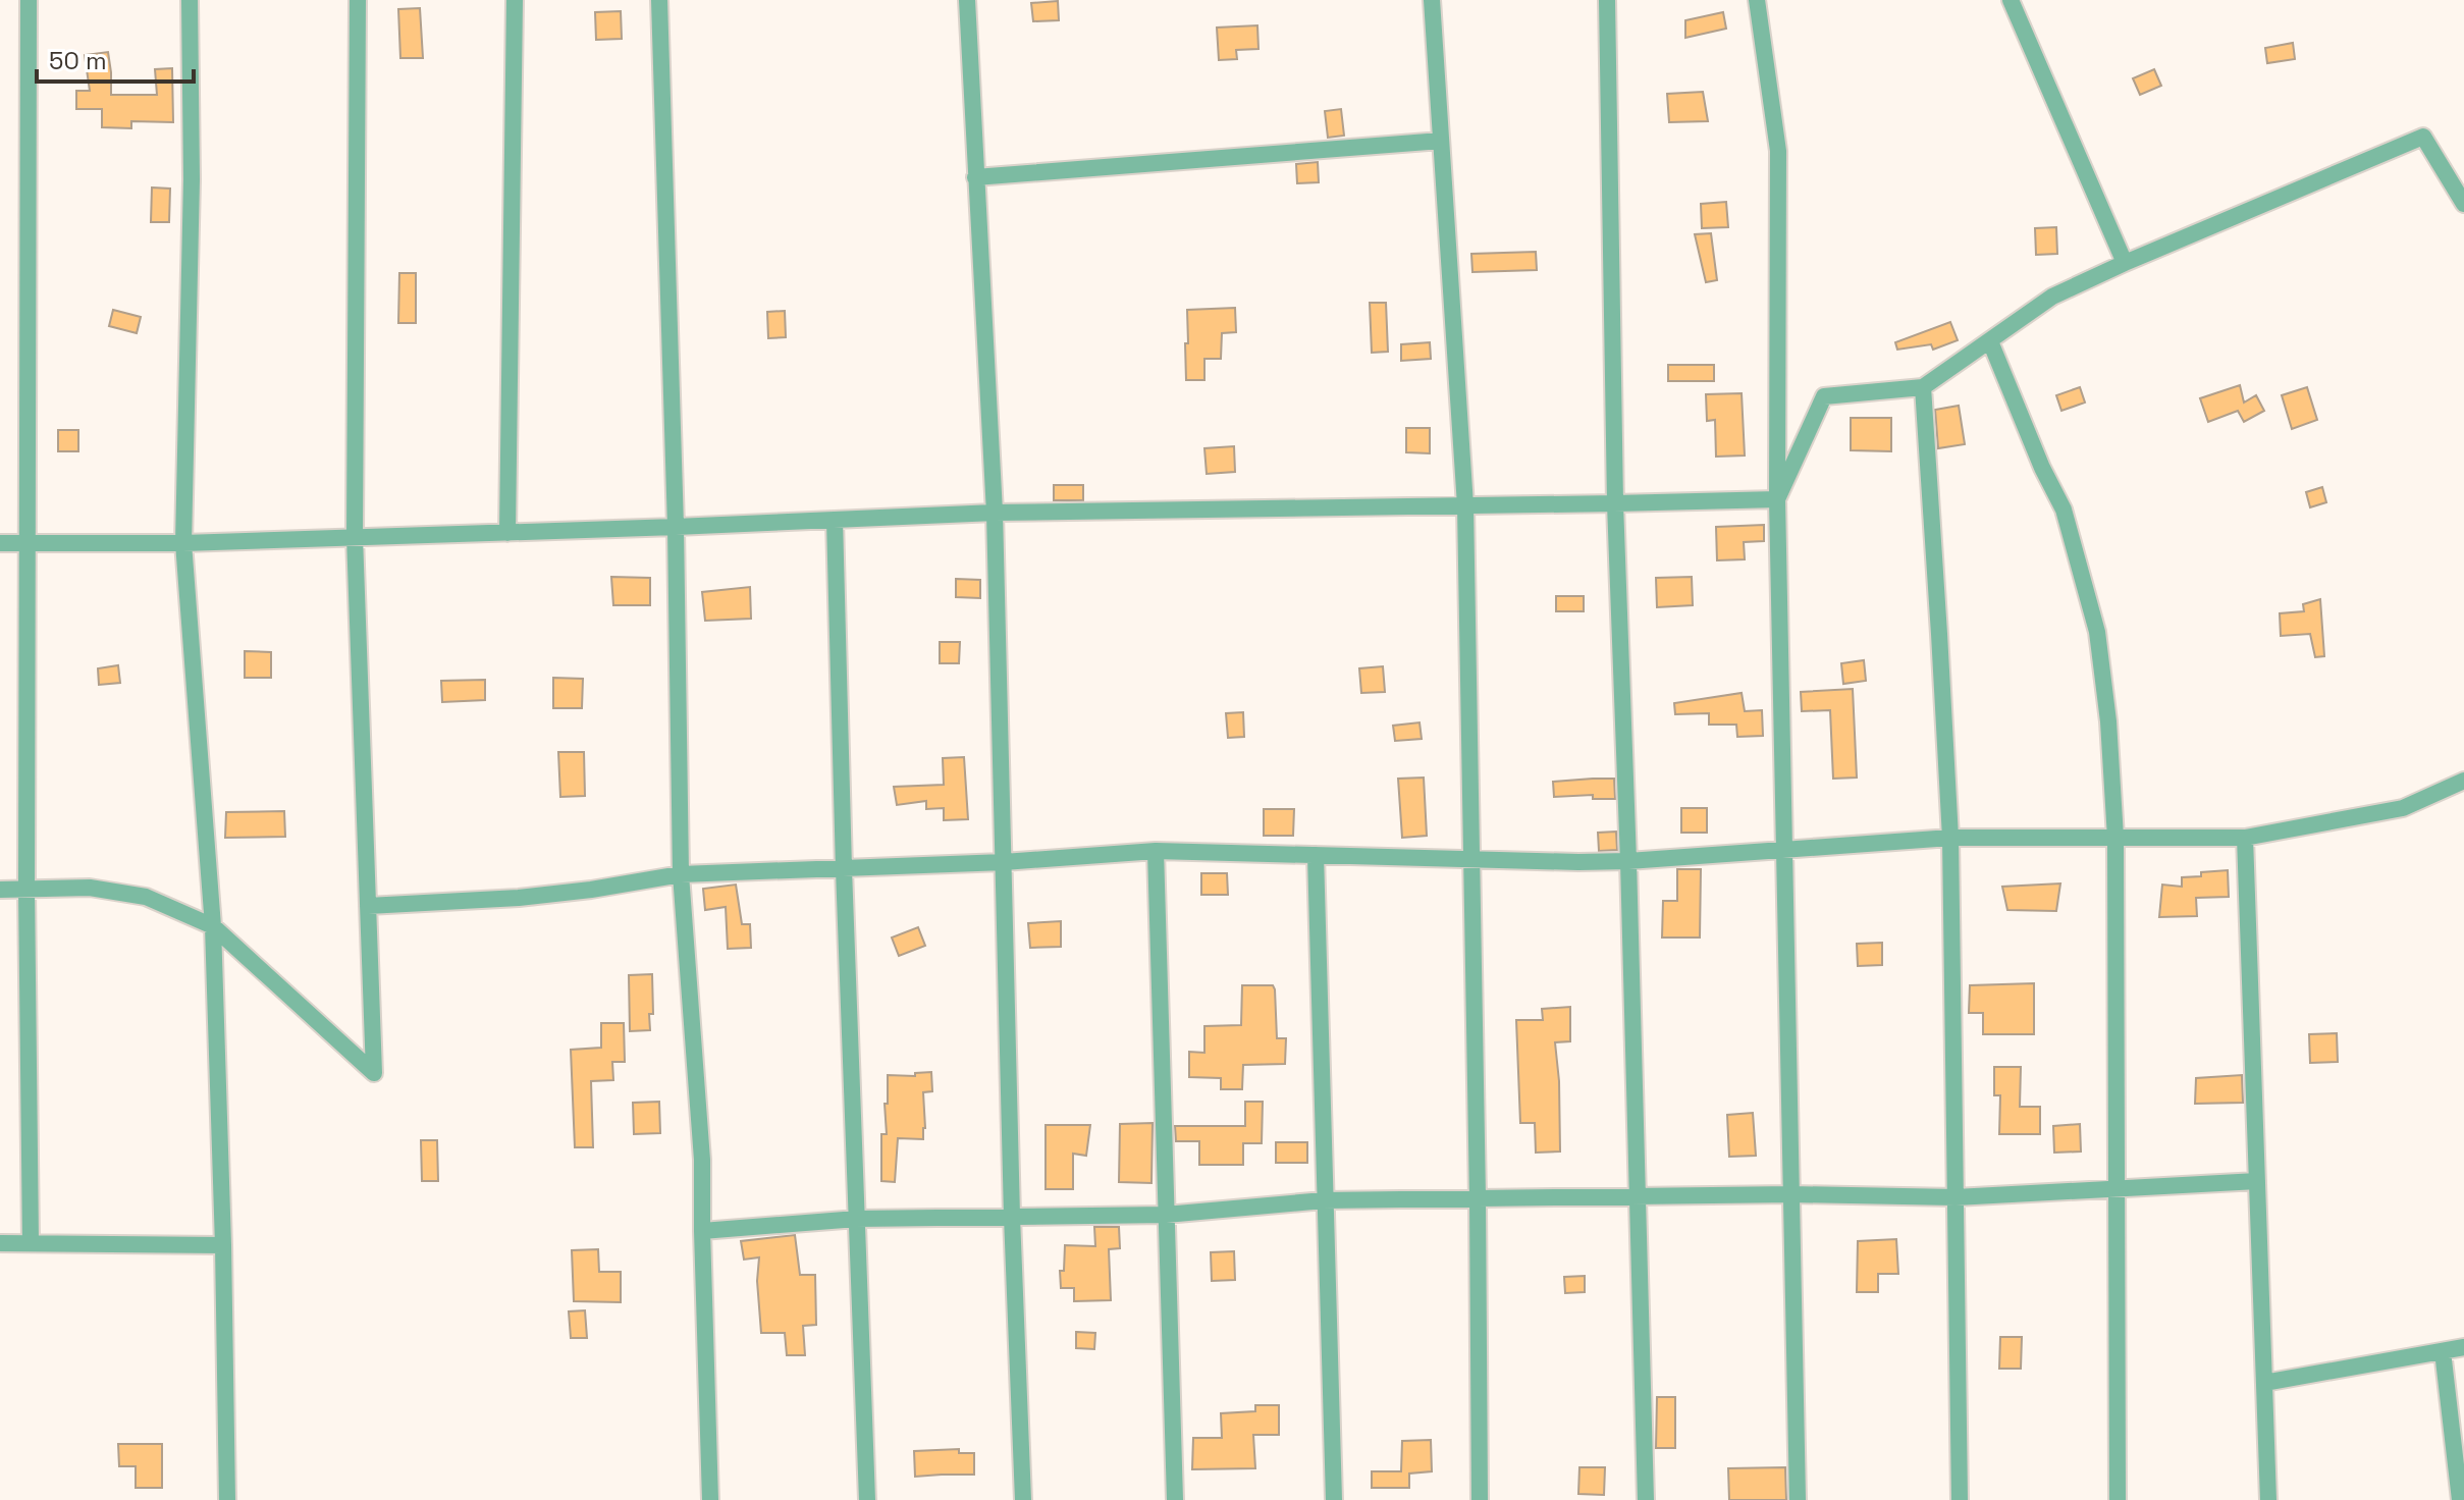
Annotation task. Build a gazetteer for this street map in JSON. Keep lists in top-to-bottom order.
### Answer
{
  "scale_bar": "50 m"
}
